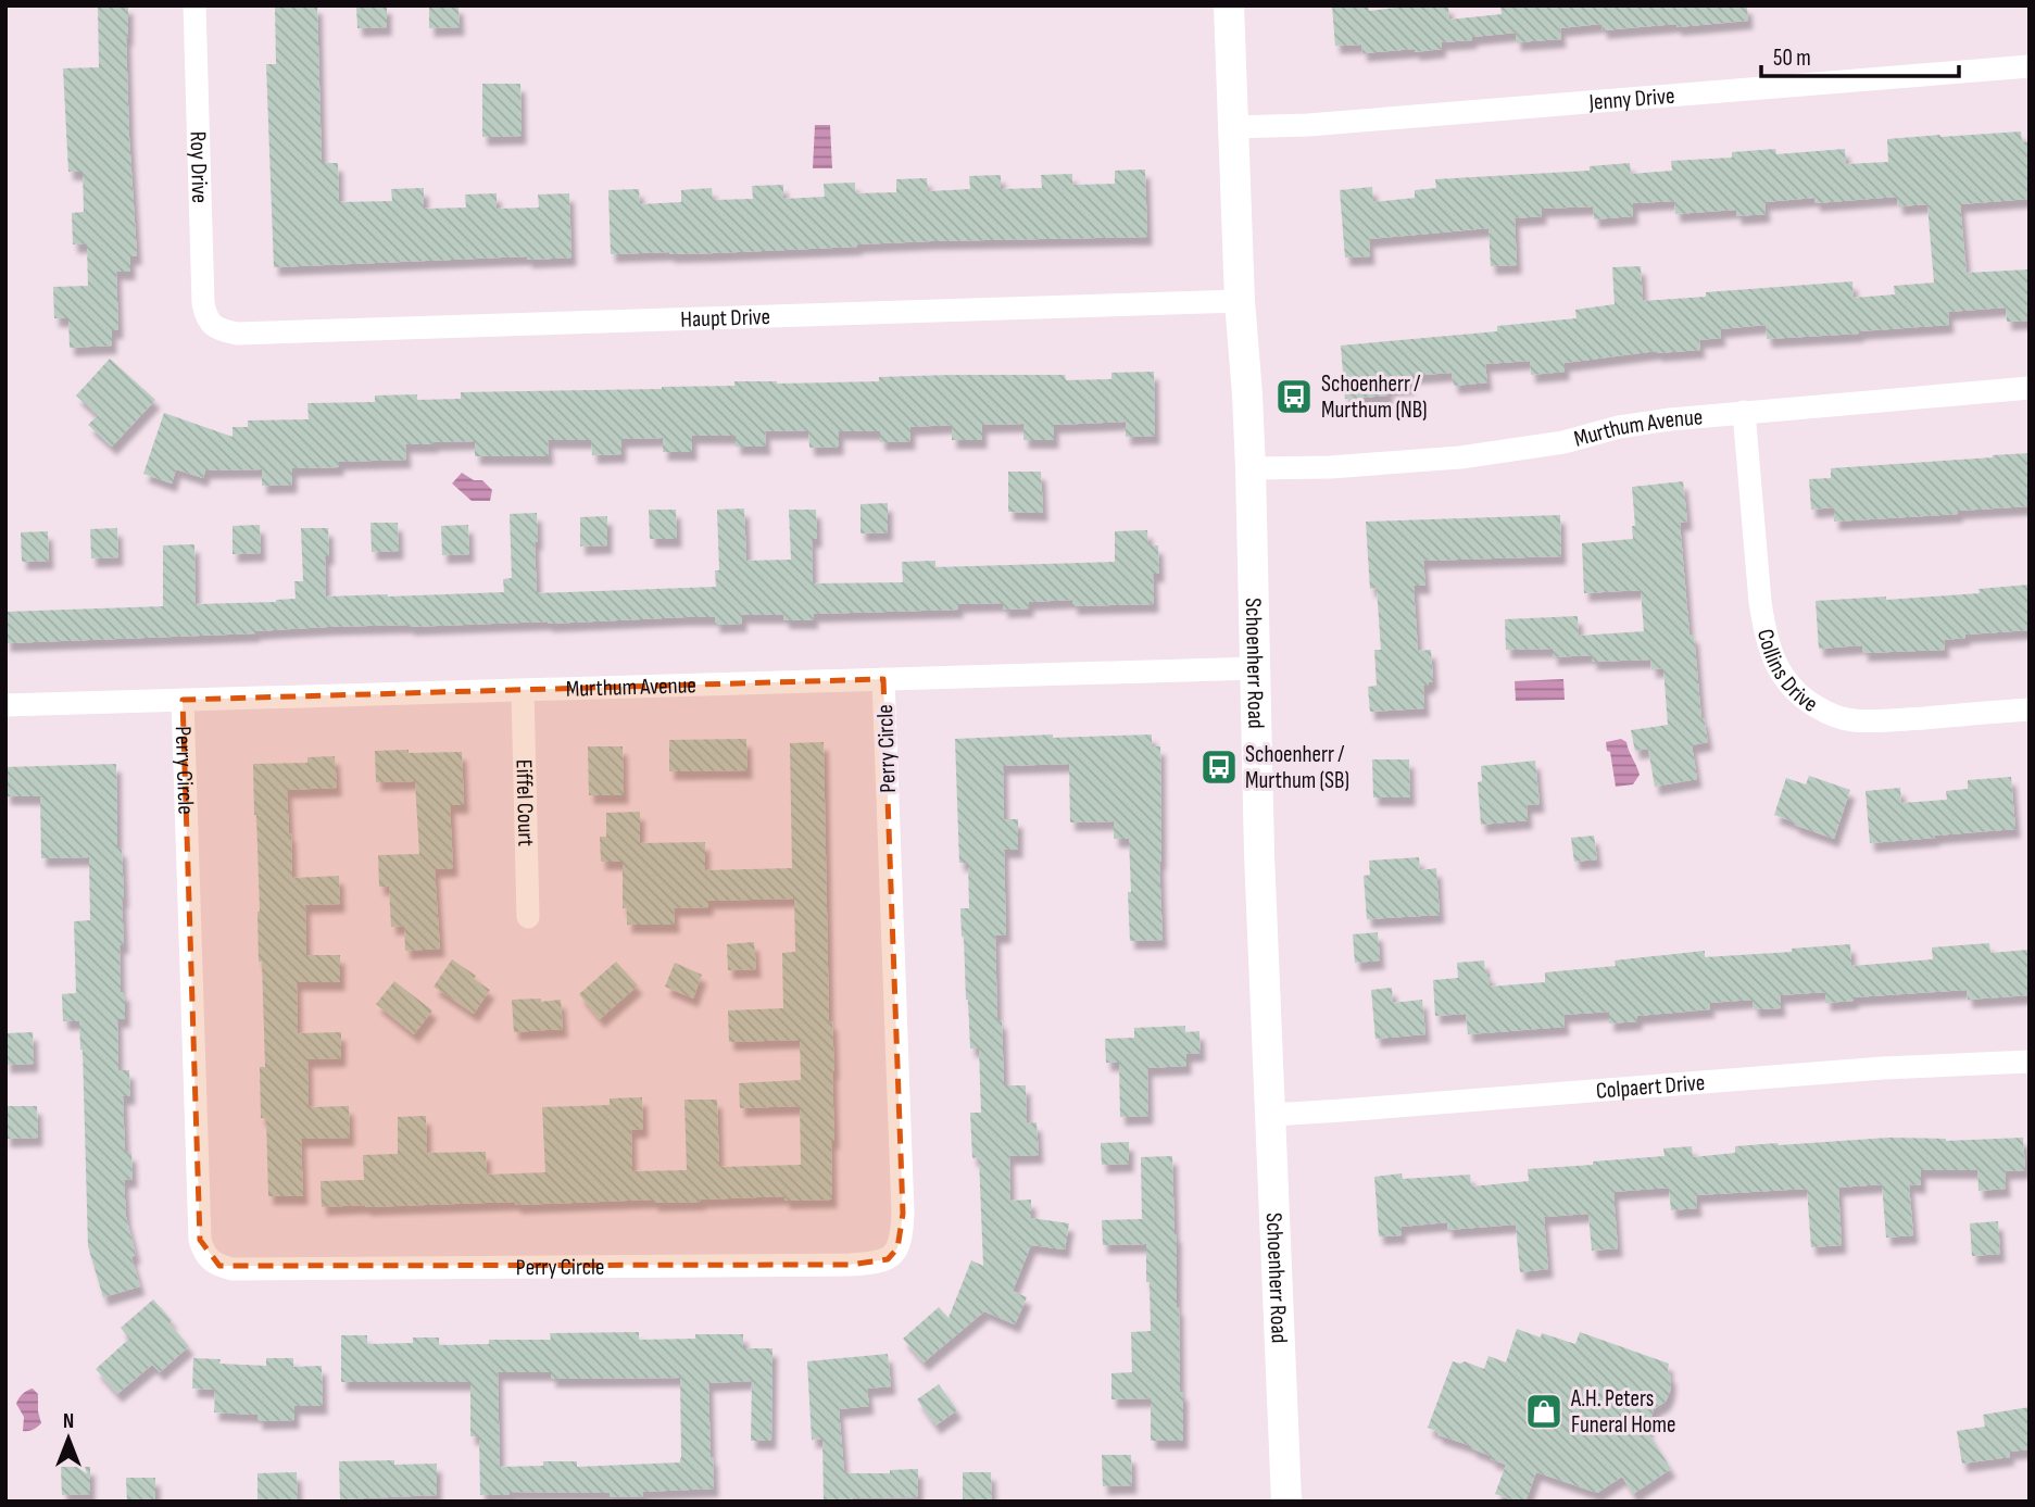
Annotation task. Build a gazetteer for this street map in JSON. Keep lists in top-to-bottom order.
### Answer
{
  "streets": {
    "main road": ["Schoenherr Road"],
    "street": [
      "Jenny Drive",
      "Roy Drive",
      "Haupt Drive",
      "Murthum Avenue",
      "Collins Drive",
      "Perry Circle",
      "Eiffel Court",
      "Colpaert Drive"
    ]
  },
  "crossings": [
    ["Jenny Drive", "Schoenherr Road"],
    ["Roy Drive", "Haupt Drive"],
    ["Haupt Drive", "Schoenherr Road"],
    ["Murthum Avenue", "Schoenherr Road"],
    ["Murthum Avenue", "Collins Drive"],
    ["Murthum Avenue", "Perry Circle"],
    ["Murthum Avenue", "Eiffel Court"],
    ["Schoenherr Road", "Colpaert Drive"]
  ],
  "places": {
    "bus stop": ["Schoenherr / Murthum (NB)", "Schoenherr / Murthum (SB)"],
    "shop": ["A.H. Peters Funeral Home"]
  },
  "scale_bar": "50 m",
  "north": "top"
}
